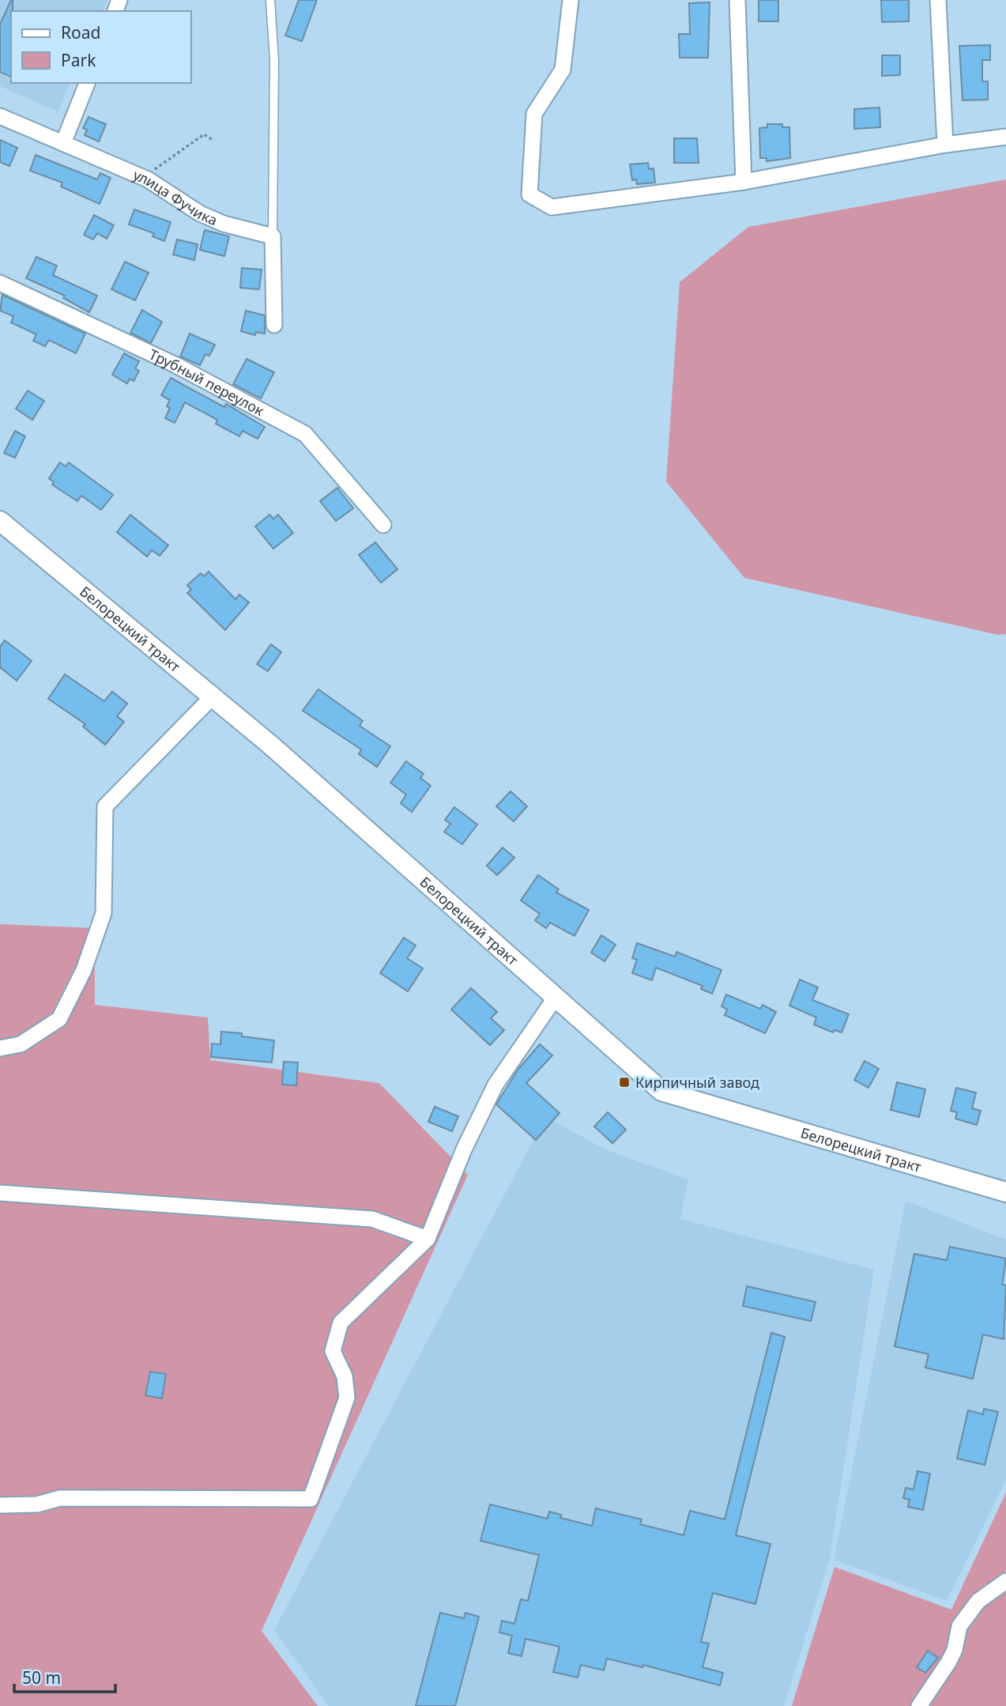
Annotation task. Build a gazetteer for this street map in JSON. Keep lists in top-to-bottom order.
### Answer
{
  "streets": {
    "street": ["улица Фучика", "Трубный переулок", "Белорецкий тракт"]
  },
  "places": {
    "transit": ["Кирпичный завод"]
  },
  "legend": ["Road", "Park"],
  "scale_bar": "50 m"
}
